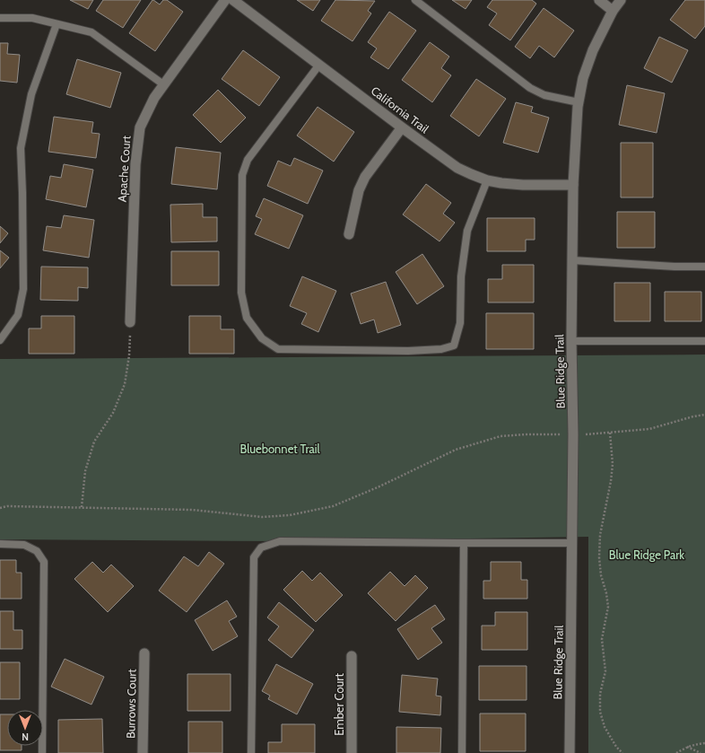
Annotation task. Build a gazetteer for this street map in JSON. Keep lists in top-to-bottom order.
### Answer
{
  "streets": {
    "street": [
      "California Trail",
      "Apache Court",
      "Blue Ridge Trail",
      "Burrows Court",
      "Ember Court"
    ]
  },
  "crossings": [
    ["California Trail", "Blue Ridge Trail"]
  ],
  "parks": ["Bluebonnet Trail", "Blue Ridge Park"],
  "north": "bottom"
}
